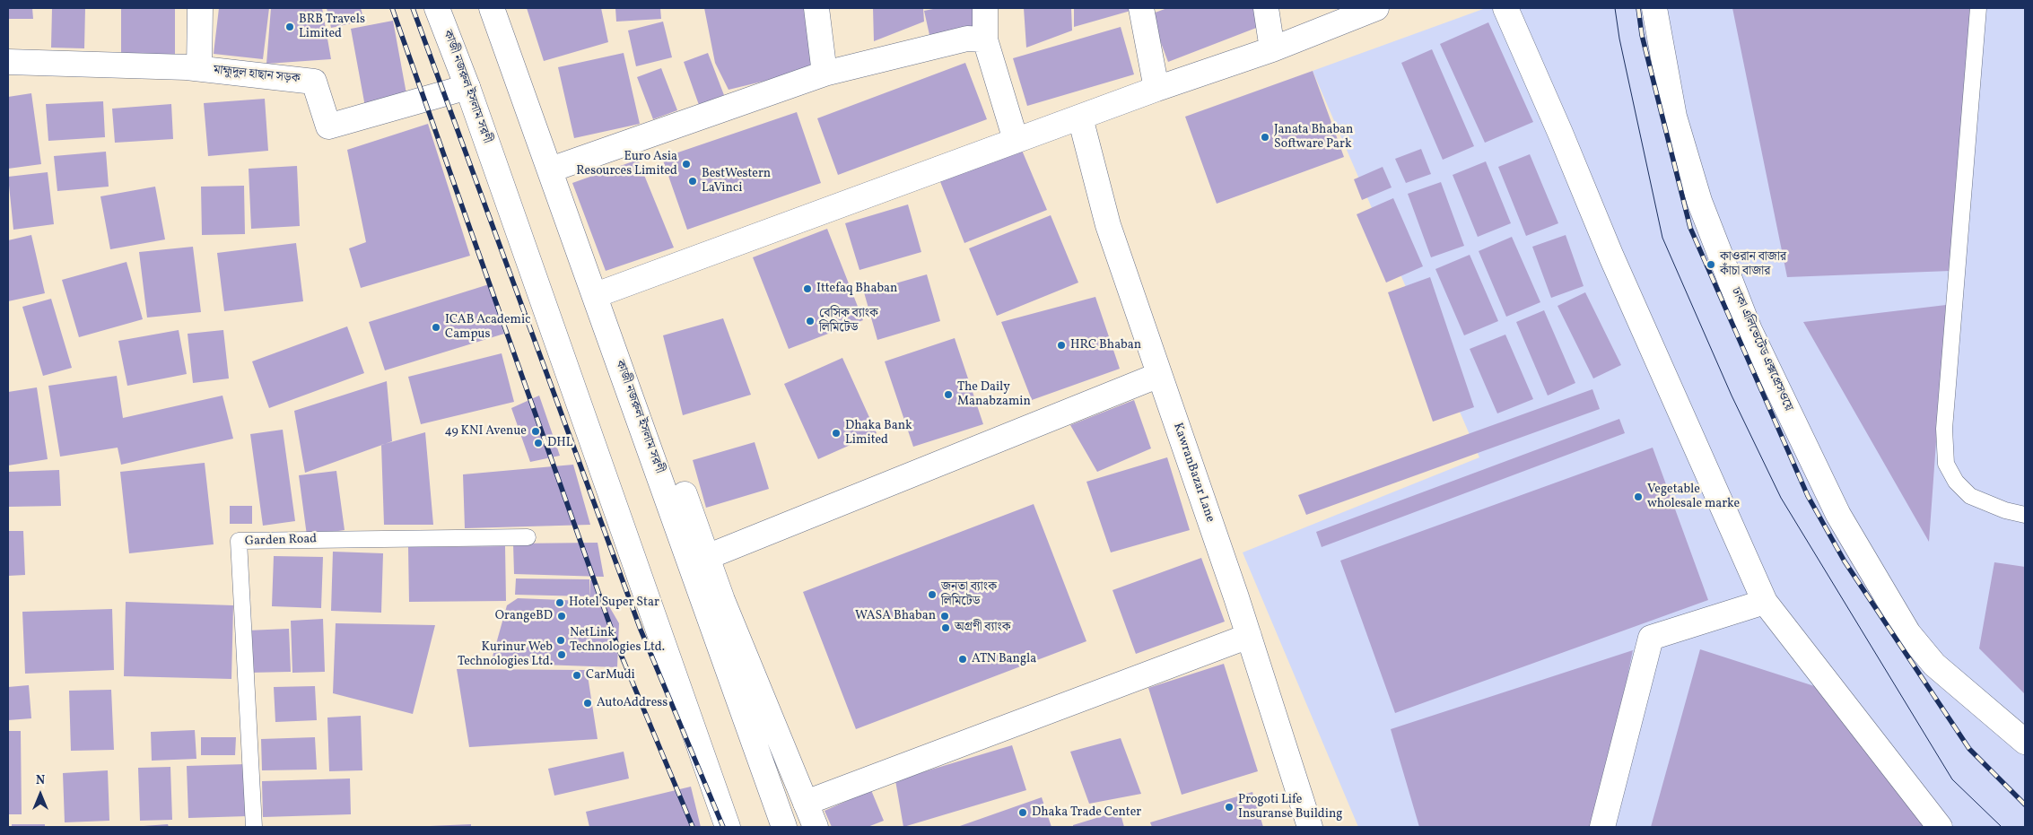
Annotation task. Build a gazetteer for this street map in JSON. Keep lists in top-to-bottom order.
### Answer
{
  "streets": {
    "main road": [
      "মাহ্মুদুল হাছান সড়ক",
      "কাজী নজরুল ইসলাম সরণী",
      "ঢাকা এলিভেটেড এক্সপ্রেসওয়ে",
      "KawranBazar Lane"
    ],
    "lane": ["Garden Road"]
  },
  "crossings": [
    ["মাহ্মুদুল হাছান সড়ক", "কাজী নজরুল ইসলাম সরণী"]
  ],
  "places": [
    "BRB Travels Limited",
    "Janata Bhaban Software Park",
    "Euro Asia Resources Limited",
    "BestWestern LaVinci",
    "কাওরান বাজার কাঁচা বাজার",
    "Ittefaq Bhaban",
    "বেসিক ব্যাংক লিমিটেড",
    "ICAB Academic Campus",
    "HRC Bhaban",
    "The Daily Manabzamin",
    "49 KNI Avenue",
    "Dhaka Bank Limited",
    "DHL",
    "Vegetable wholesale marke",
    "জনতা ব্যাংক লিমিটেড",
    "Hotel Super Star",
    "OrangeBD",
    "WASA Bhaban",
    "অগ্রণী ব্যাংক",
    "NetLink Technologies Ltd.",
    "Kurinur Web Technologies Ltd.",
    "ATN Bangla",
    "CarMudi",
    "AutoAddress",
    "Progoti Life Insuranse Building",
    "Dhaka Trade Center"
  ],
  "north": "top"
}
